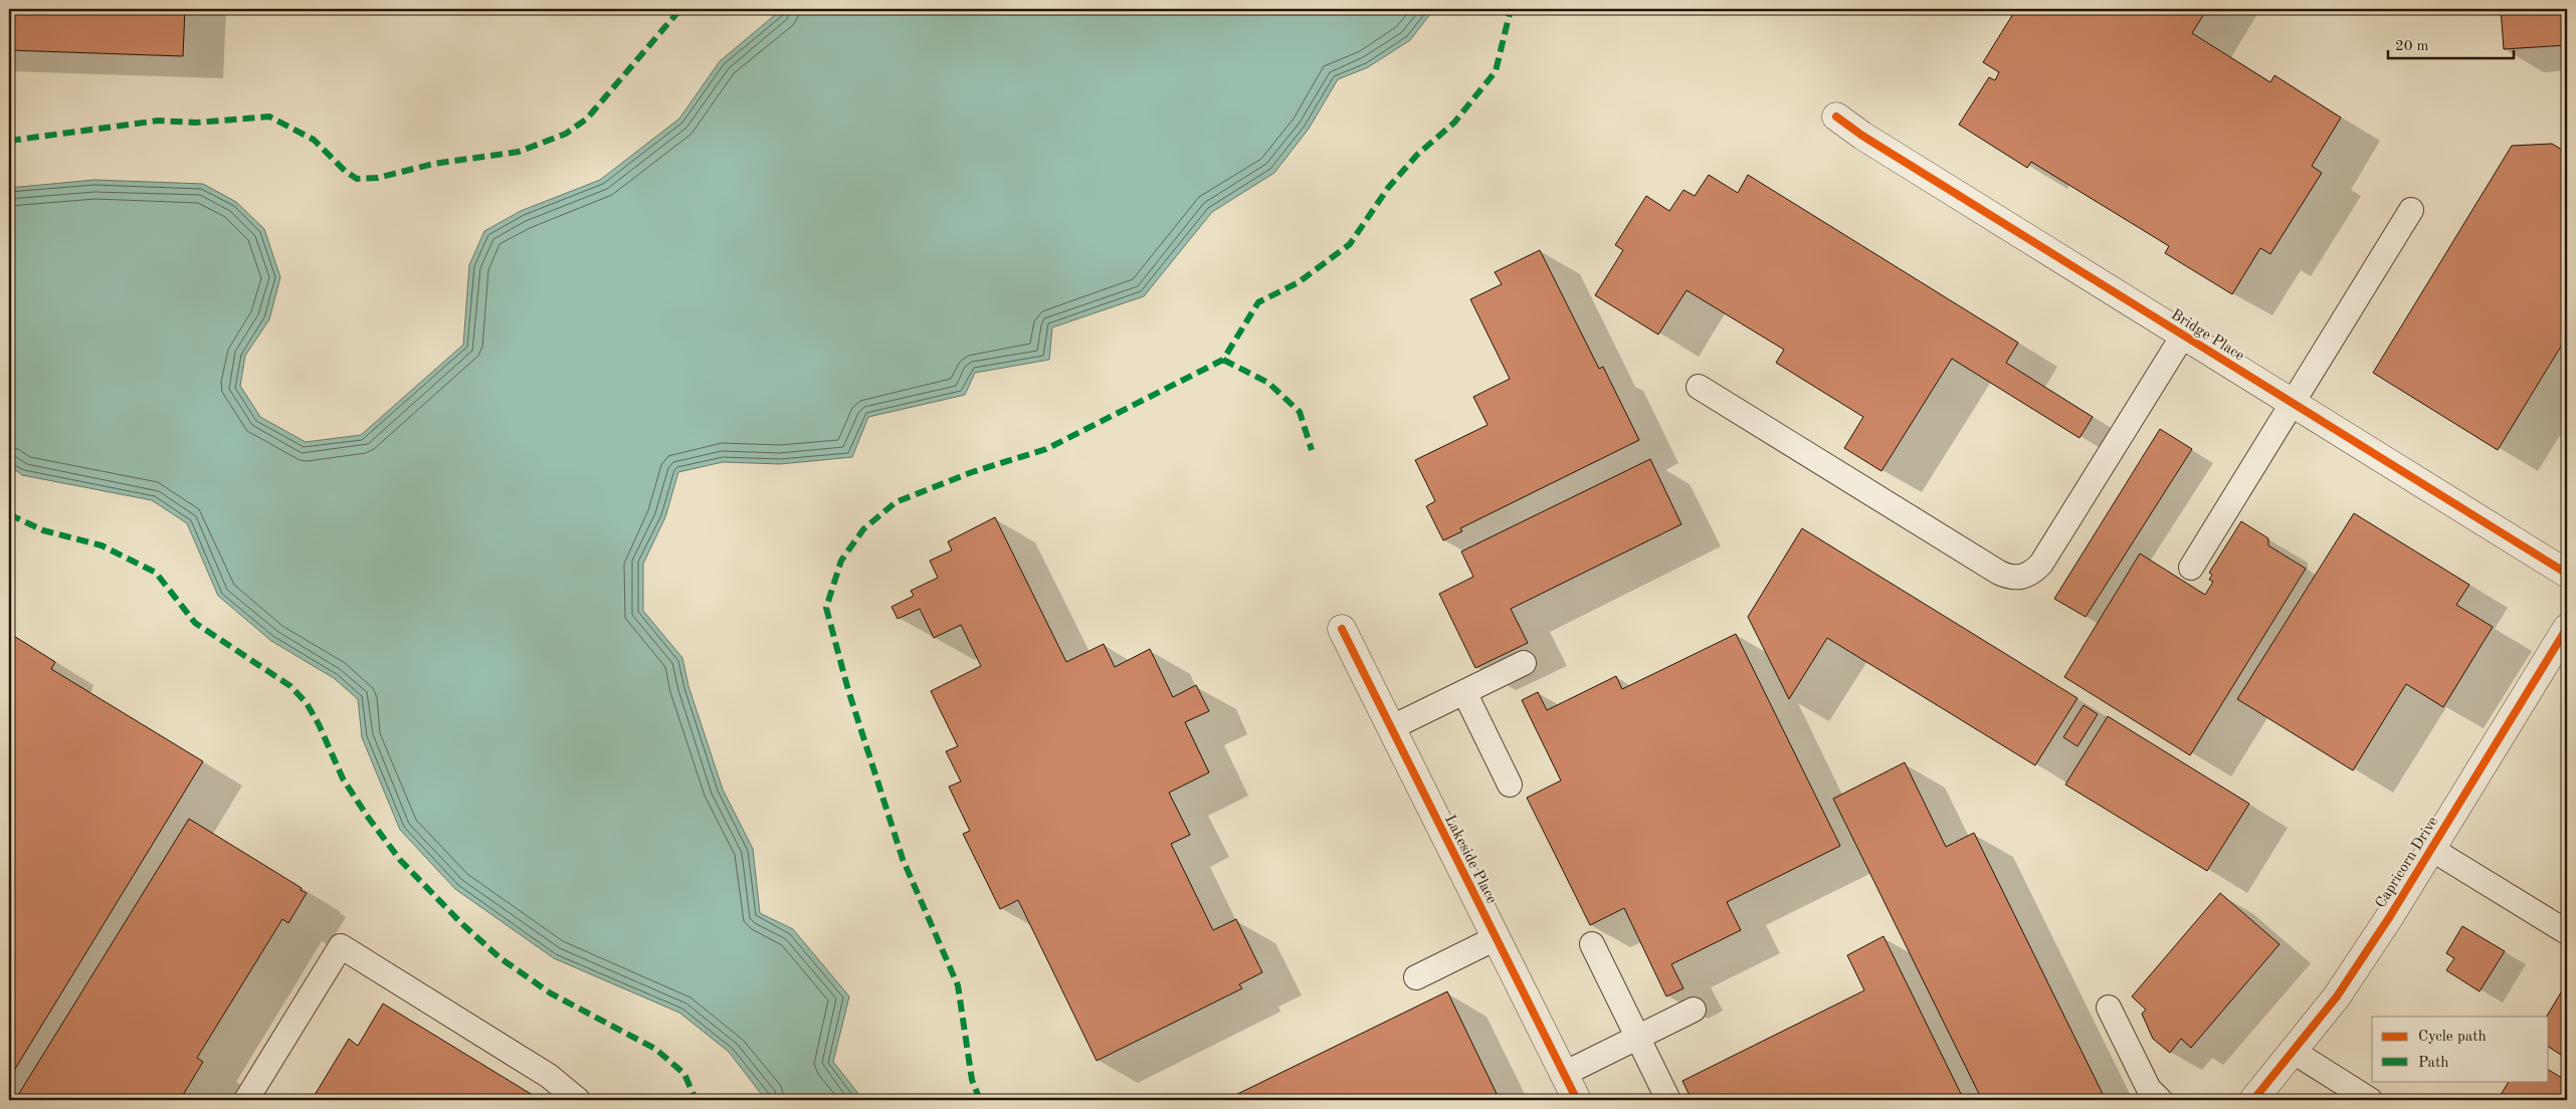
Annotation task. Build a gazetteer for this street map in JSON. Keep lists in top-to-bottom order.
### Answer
{
  "streets": {
    "street": ["Bridge Place", "Lakeside Place", "Capricorn Drive"]
  },
  "legend": ["Cycle path", "Path"],
  "scale_bar": "20 m"
}
